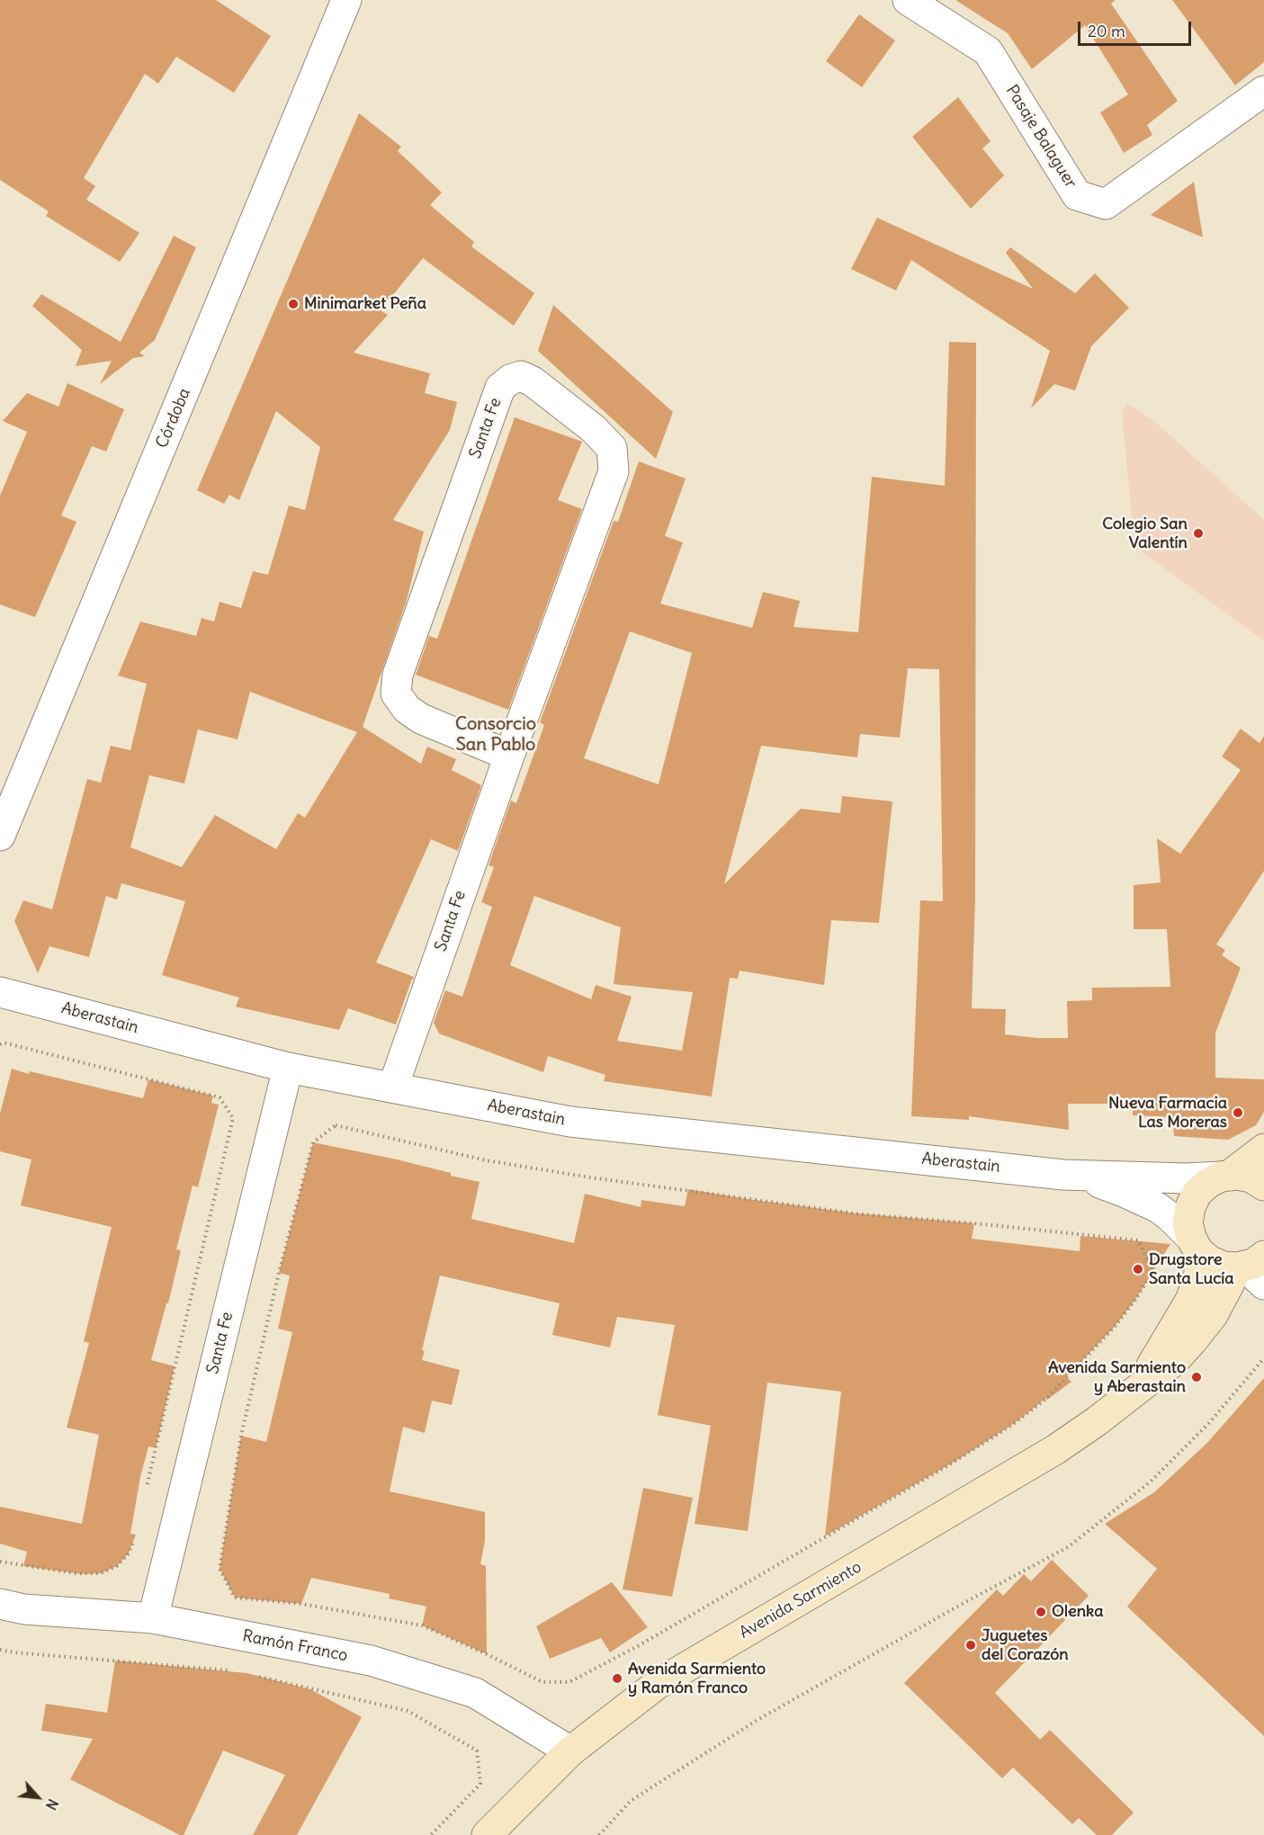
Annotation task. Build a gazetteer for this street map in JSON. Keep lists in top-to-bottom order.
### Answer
{
  "streets": {
    "street": [
      "Pasaje Balaguer",
      "Córdoba",
      "Santa Fe",
      "Aberastain",
      "Avenida Sarmiento",
      "Ramón Franco"
    ]
  },
  "crossings": [
    ["Santa Fe", "Aberastain"],
    ["Santa Fe", "Ramón Franco"],
    ["Aberastain", "Avenida Sarmiento"],
    ["Avenida Sarmiento", "Ramón Franco"]
  ],
  "districts": ["Consorcio San Pablo"],
  "places": [
    "Minimarket Peña",
    "Colegio San Valentín",
    "Nueva Farmacia Las Moreras",
    "Drugstore Santa Lucía",
    "Avenida Sarmiento y Aberastain",
    "Olenka",
    "Juguetes del Corazón",
    "Avenida Sarmiento y Ramón Franco"
  ],
  "scale_bar": "20 m",
  "north": "bottom right"
}
